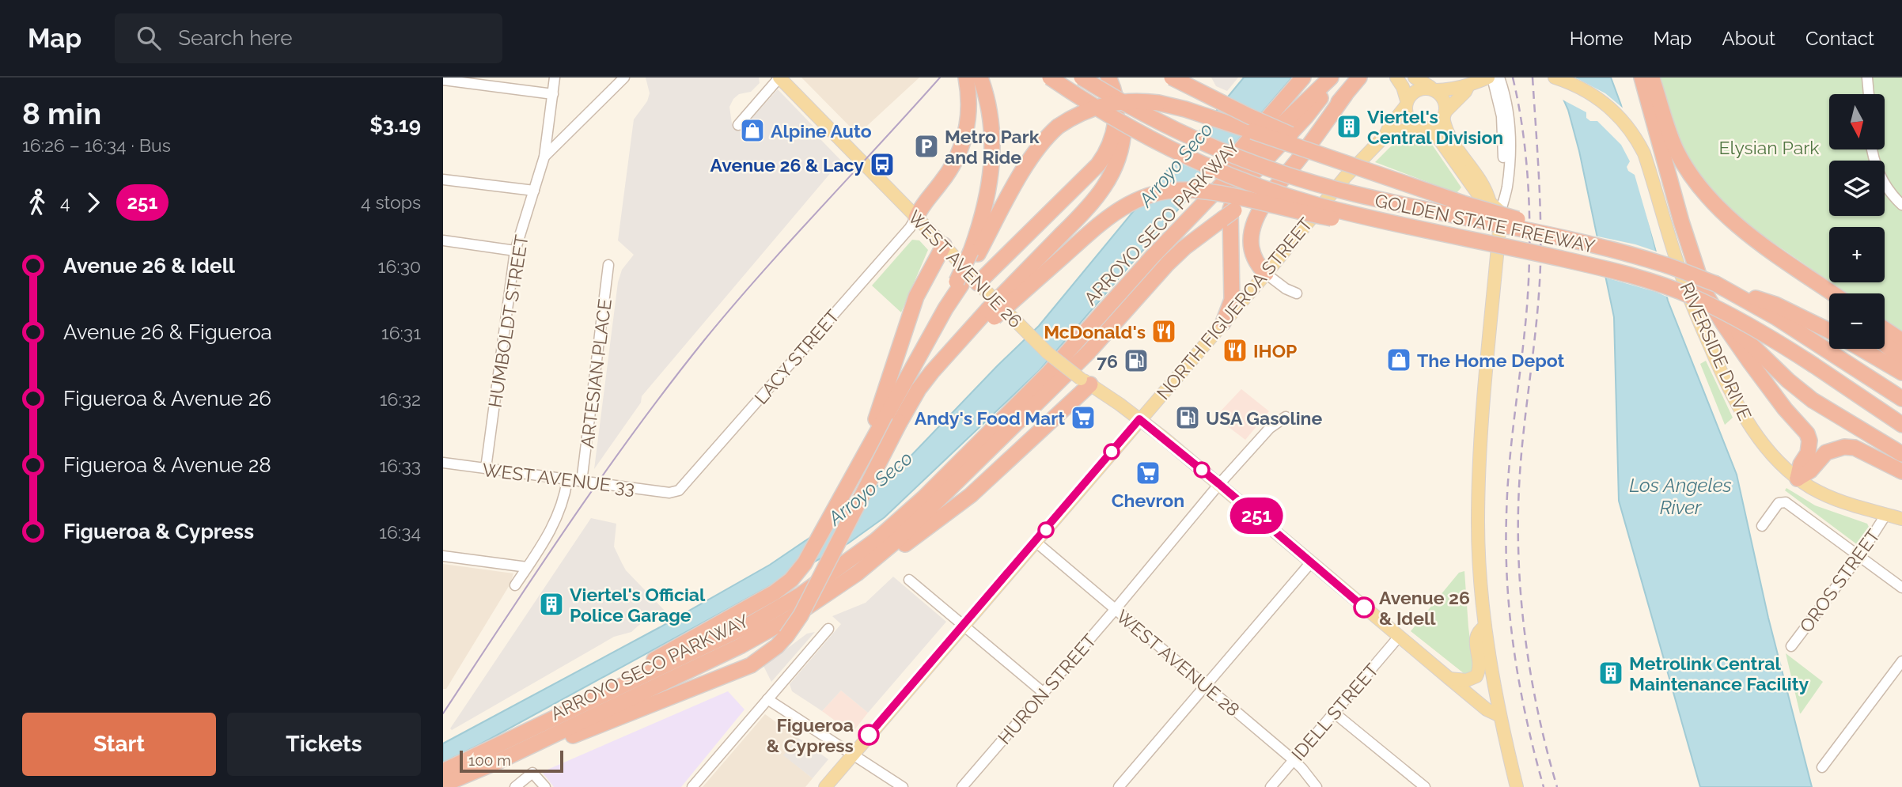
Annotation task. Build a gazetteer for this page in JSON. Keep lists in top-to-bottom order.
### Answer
{
  "streets": {
    "highway": ["ARROYO SECO PARKWAY", "GOLDEN STATE FREEWAY"],
    "main road": ["WEST AVENUE 26", "NORTH FIGUEROA STREET", "RIVERSIDE DRIVE"],
    "street": [
      "HUMBOLDT STREET",
      "LACY STREET",
      "ARTESIAN PLACE",
      "WEST AVENUE 33",
      "OROS STREET",
      "WEST AVENUE 28",
      "HURON STREET",
      "IDELL STREET"
    ]
  },
  "crossings": [
    ["WEST AVENUE 26", "NORTH FIGUEROA STREET"],
    ["WEST AVENUE 26", "LACY STREET"],
    ["WEST AVENUE 26", "HURON STREET"],
    ["WEST AVENUE 26", "IDELL STREET"],
    ["NORTH FIGUEROA STREET", "WEST AVENUE 28"],
    ["HUMBOLDT STREET", "WEST AVENUE 33"],
    ["RIVERSIDE DRIVE", "OROS STREET"],
    ["LACY STREET", "WEST AVENUE 33"],
    ["ARTESIAN PLACE", "WEST AVENUE 33"],
    ["WEST AVENUE 28", "HURON STREET"],
    ["WEST AVENUE 28", "IDELL STREET"]
  ],
  "water": ["Arroyo Seco", "Los Angeles River"],
  "parks": ["Elysian Park"],
  "places": {
    "building": ["Viertel's Central Division", "Viertel's Official Police Garage", "Metrolink Central Maintenance Facility"],
    "shop": ["Alpine Auto", "The Home Depot"],
    "parking": ["Metro Park and Ride"],
    "bus stop": ["Avenue 26 & Lacy"],
    "restaurant": ["McDonald's", "IHOP"],
    "fuel station": ["76", "USA Gasoline"],
    "supermarket": ["Andy's Food Mart", "Chevron"],
    "other": ["Avenue 26 & Idell", "Figueroa & Cypress"]
  },
  "lines": ["bus line 251"],
  "scale_bar": "100 m",
  "north": "bottom",
  "page": {
    "header": "Map",
    "search": "Search here",
    "nav": [
      "Home",
      "Map",
      "About",
      "Contact"
    ],
    "heading": ["8 min", "16:26 – 16:34 · Bus", "$3.19"],
    "on_map": "251",
    "map_buttons": ["+", "−"],
    "legs": ["4", "251", "4 stops"],
    "list": [
      {
        "name": "Avenue 26 & Idell",
        "value": "16:30"
      },
      {
        "name": "Avenue 26 & Figueroa",
        "value": "16:31"
      },
      {
        "name": "Figueroa & Avenue 26",
        "value": "16:32"
      },
      {
        "name": "Figueroa & Avenue 28",
        "value": "16:33"
      },
      {
        "name": "Figueroa & Cypress",
        "value": "16:34"
      }
    ],
    "buttons": ["Start", "Tickets"],
    "scale": "100 m"
  }
}
